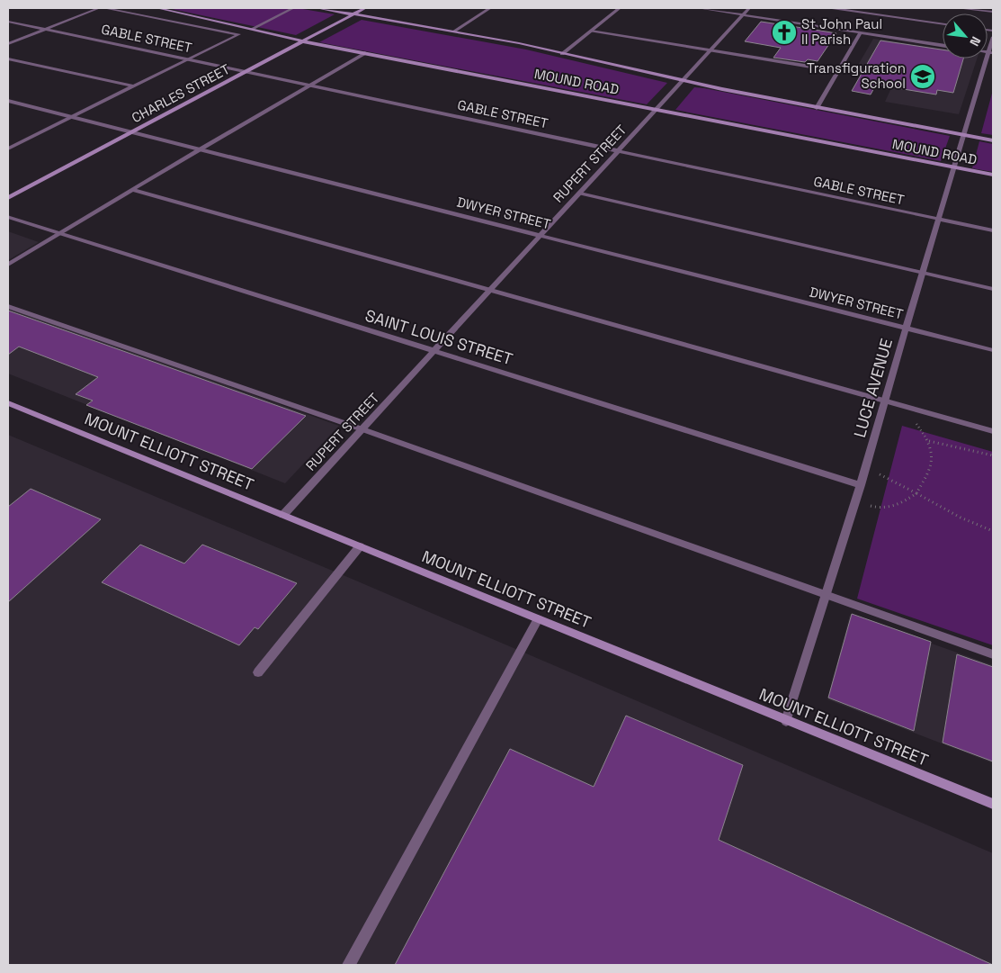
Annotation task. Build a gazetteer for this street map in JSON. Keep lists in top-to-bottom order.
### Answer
{
  "streets": {
    "main road": ["MOUND ROAD", "CHARLES STREET", "MOUNT ELLIOTT STREET"],
    "street": [
      "GABLE STREET",
      "RUPERT STREET",
      "DWYER STREET",
      "SAINT LOUIS STREET",
      "LUCE AVENUE"
    ]
  },
  "crossings": [
    ["GABLE STREET", "CHARLES STREET"],
    ["GABLE STREET", "RUPERT STREET"],
    ["GABLE STREET", "LUCE AVENUE"],
    ["MOUND ROAD", "CHARLES STREET"],
    ["MOUND ROAD", "RUPERT STREET"],
    ["MOUND ROAD", "LUCE AVENUE"],
    ["CHARLES STREET", "DWYER STREET"],
    ["RUPERT STREET", "DWYER STREET"],
    ["RUPERT STREET", "SAINT LOUIS STREET"],
    ["RUPERT STREET", "MOUNT ELLIOTT STREET"],
    ["DWYER STREET", "LUCE AVENUE"],
    ["SAINT LOUIS STREET", "LUCE AVENUE"],
    ["LUCE AVENUE", "MOUNT ELLIOTT STREET"]
  ],
  "places": {
    "church": ["St John Paul II Parish"],
    "school or university": ["Transfiguration School"]
  },
  "north": "bottom right"
}
